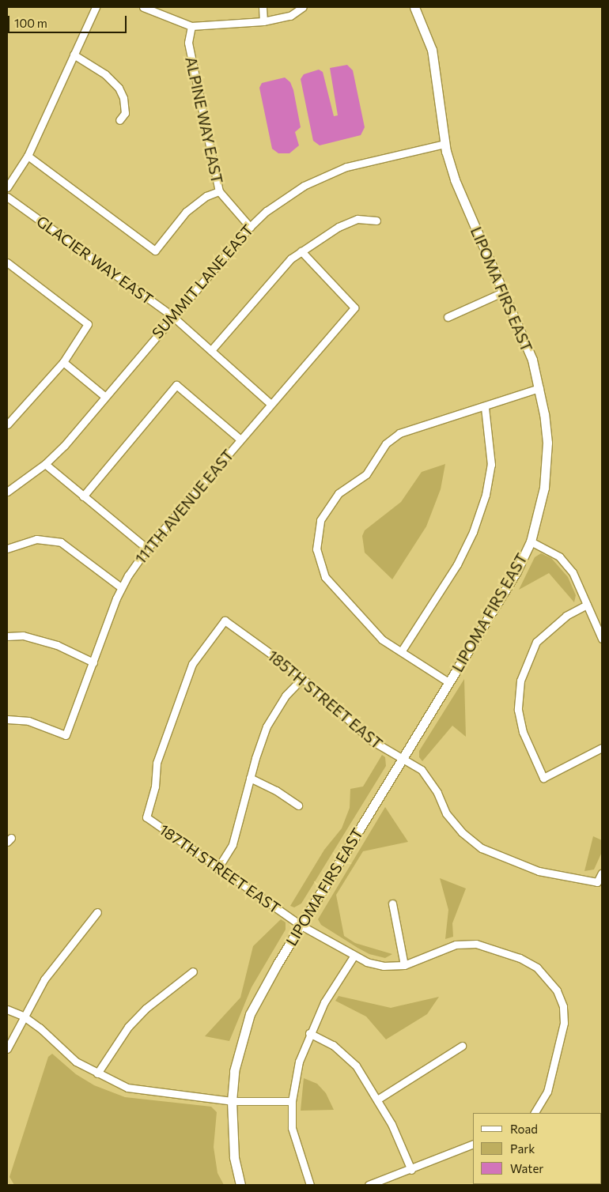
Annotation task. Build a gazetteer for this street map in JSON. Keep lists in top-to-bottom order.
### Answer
{
  "streets": {
    "street": [
      "ALPINE WAY EAST",
      "GLACIER WAY EAST",
      "SUMMIT LANE EAST",
      "LIPOMA FIRS EAST",
      "111TH AVENUE EAST",
      "185TH STREET EAST",
      "187TH STREET EAST"
    ]
  },
  "crossings": [
    ["ALPINE WAY EAST", "SUMMIT LANE EAST"],
    ["GLACIER WAY EAST", "SUMMIT LANE EAST"],
    ["GLACIER WAY EAST", "111TH AVENUE EAST"],
    ["SUMMIT LANE EAST", "LIPOMA FIRS EAST"],
    ["LIPOMA FIRS EAST", "185TH STREET EAST"],
    ["LIPOMA FIRS EAST", "187TH STREET EAST"],
    ["185TH STREET EAST", "187TH STREET EAST"]
  ],
  "legend": ["Road", "Park", "Water"],
  "scale_bar": "100 m"
}
